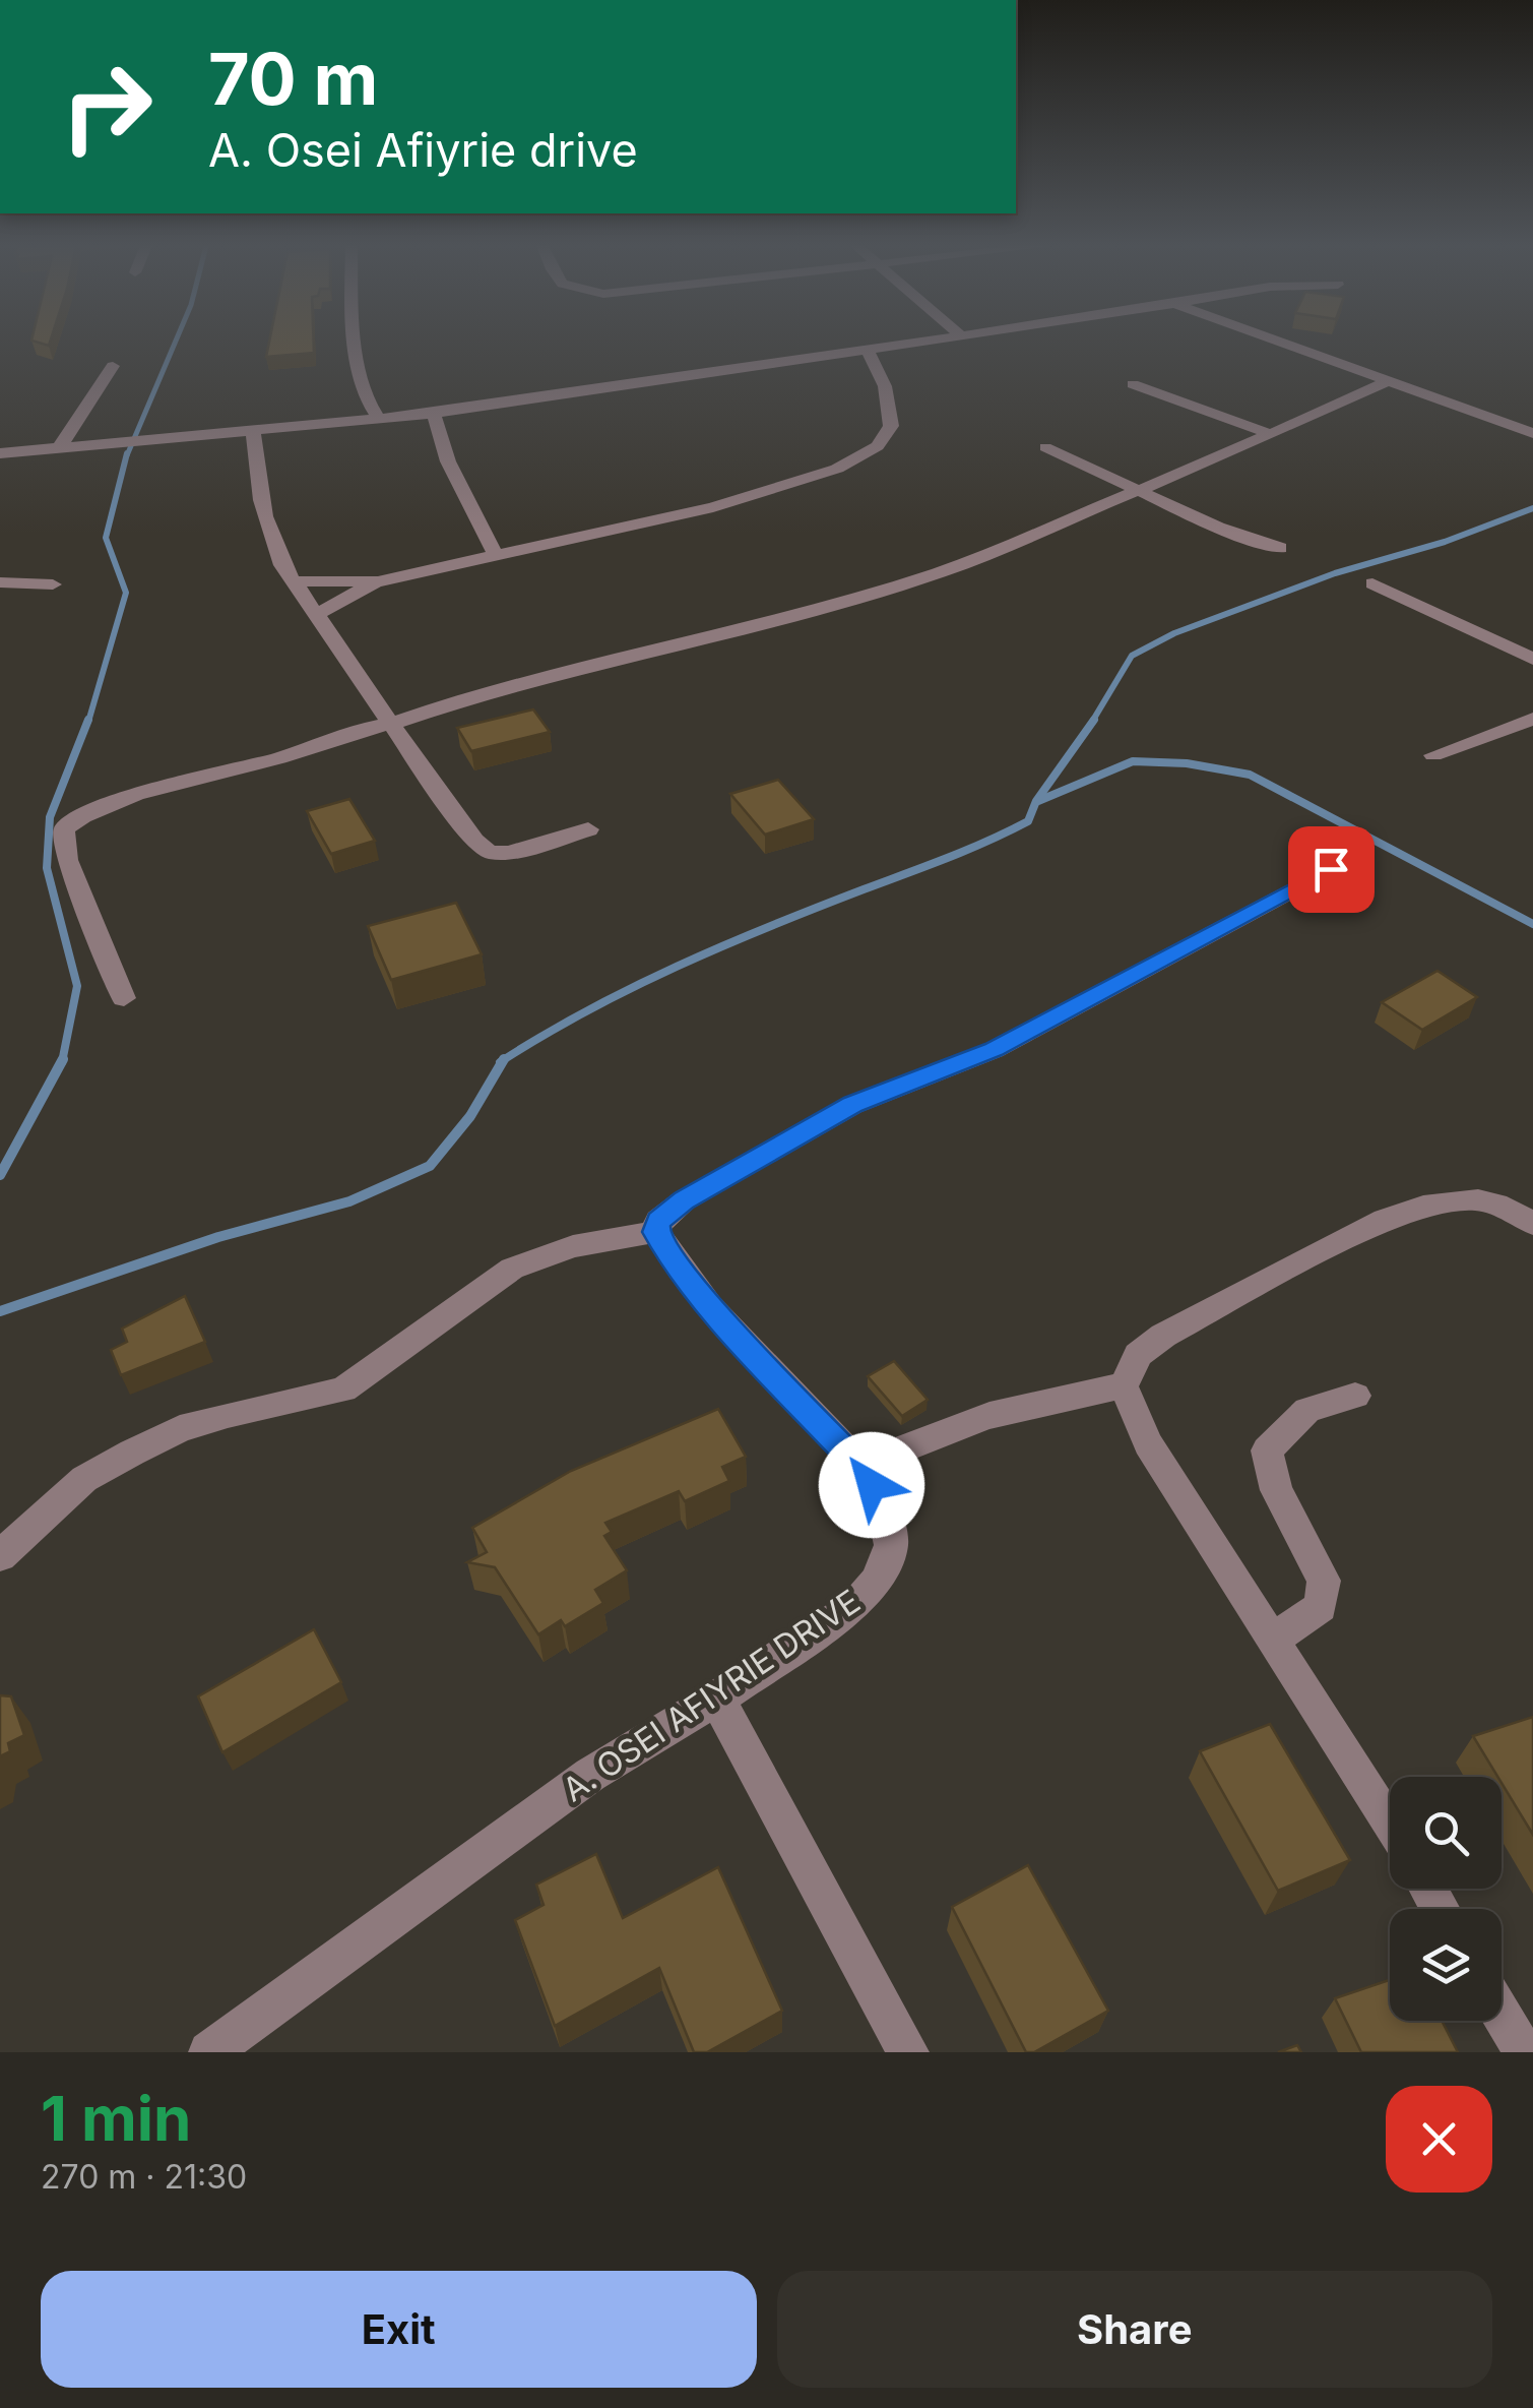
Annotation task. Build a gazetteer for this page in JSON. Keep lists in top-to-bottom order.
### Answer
{
  "streets": {
    "street": ["A. OSEI AFIYRIE DRIVE"]
  },
  "page": {
    "turn": ["70 m", "A. Osei Afiyrie drive"],
    "heading": ["1 min", "270 m · 21:30"],
    "buttons": ["Exit", "Share"]
  }
}
